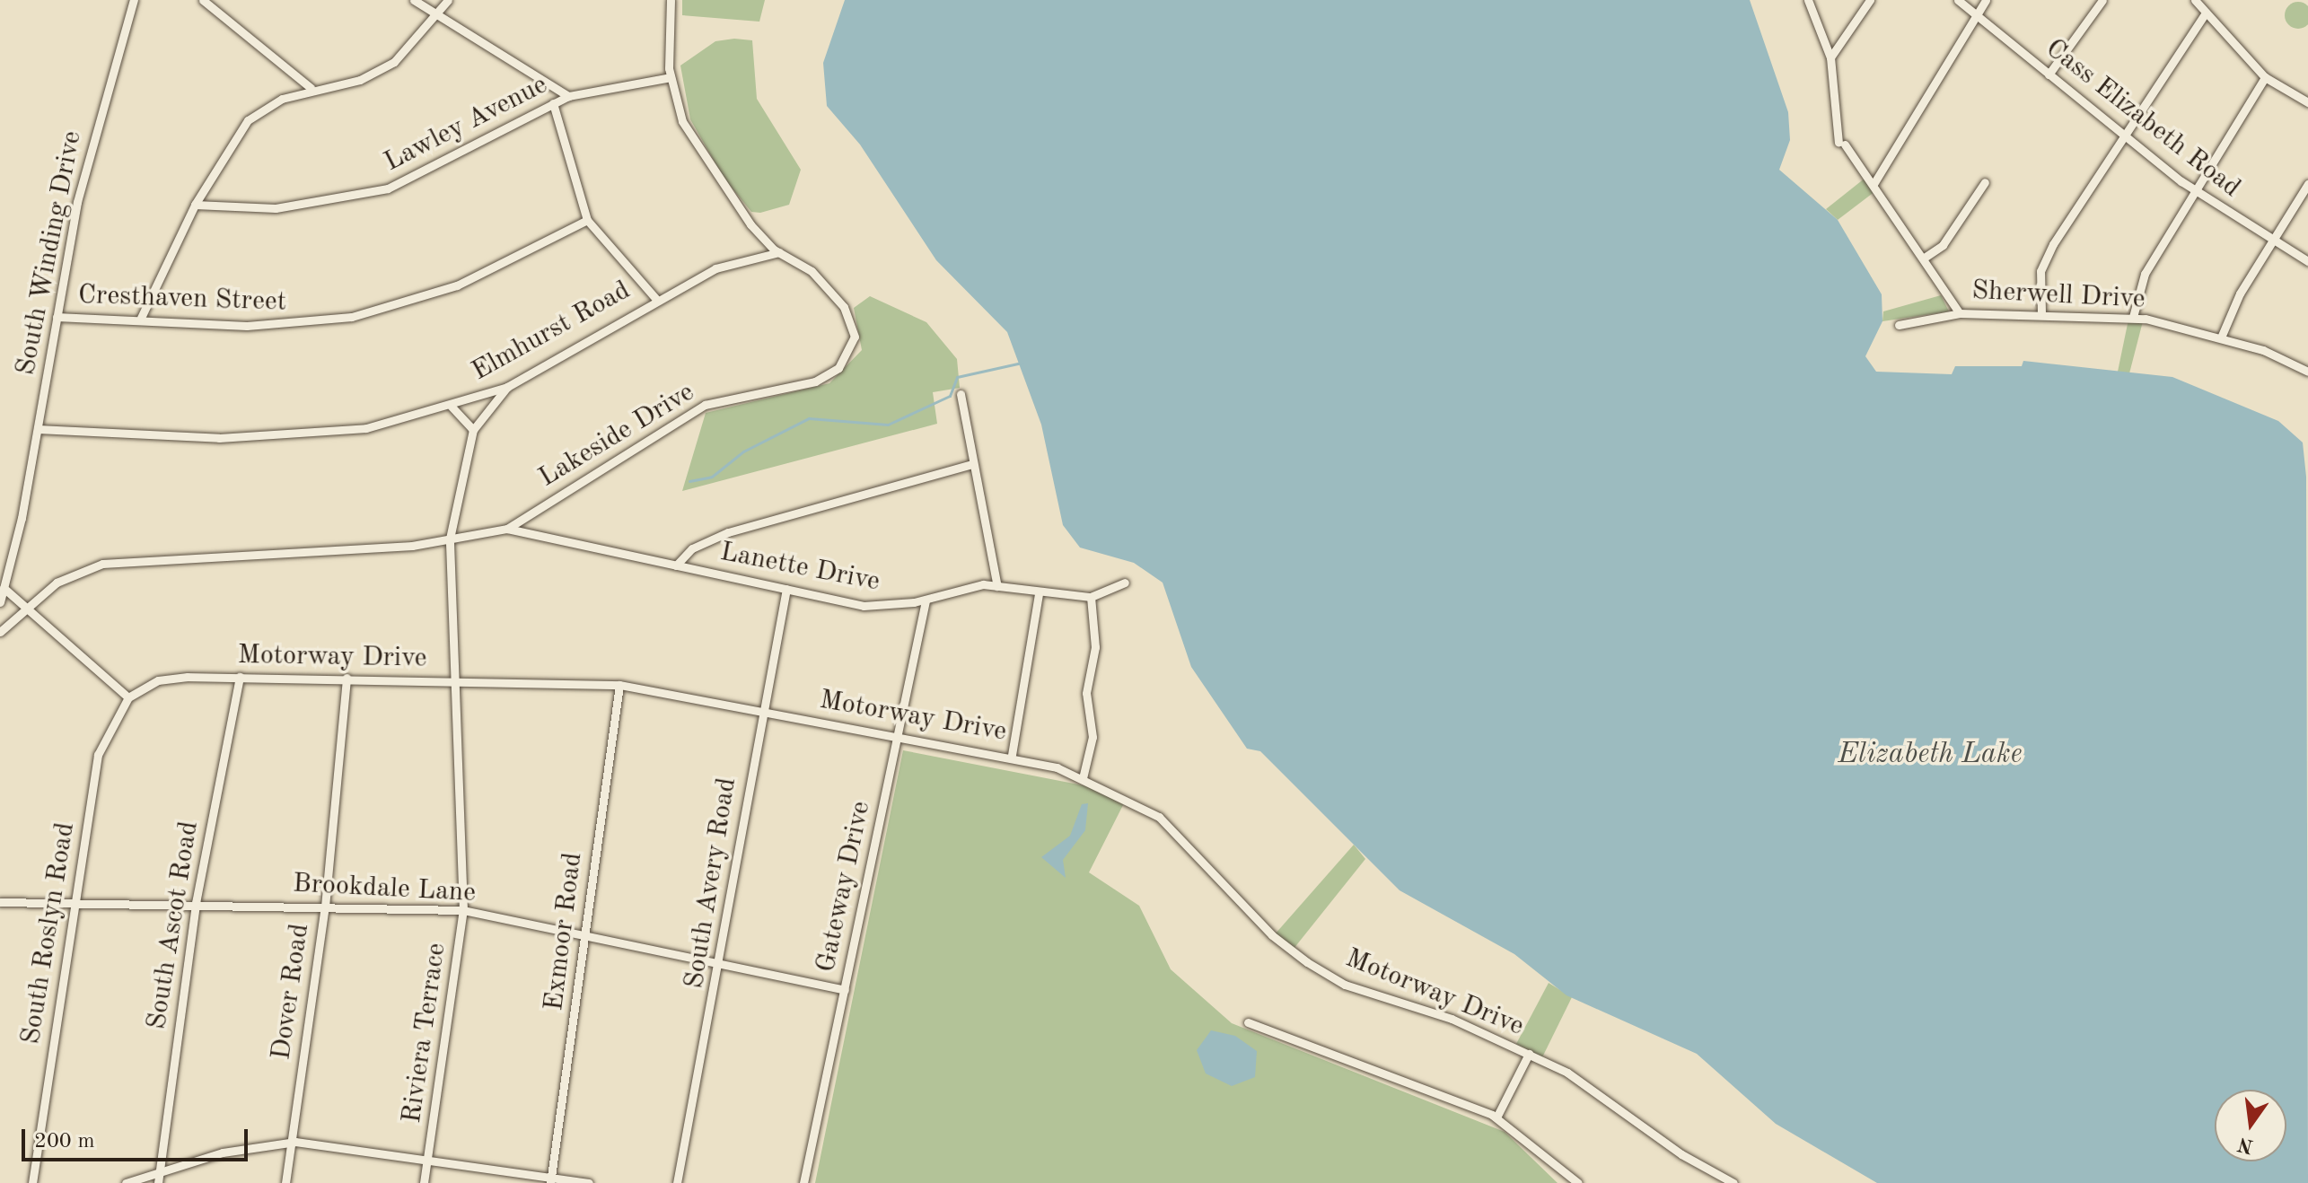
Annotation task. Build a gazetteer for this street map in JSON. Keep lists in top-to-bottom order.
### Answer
{
  "streets": {
    "street": [
      "Cass Elizabeth Road",
      "Lawley Avenue",
      "South Winding Drive",
      "Sherwell Drive",
      "Cresthaven Street",
      "Elmhurst Road",
      "Lakeside Drive",
      "Lanette Drive",
      "Motorway Drive",
      "South Avery Road",
      "Gateway Drive",
      "Brookdale Lane",
      "South Ascot Road",
      "Exmoor Road",
      "South Roslyn Road",
      "Dover Road",
      "Riviera Terrace"
    ]
  },
  "crossings": [
    ["Lawley Avenue", "Lakeside Drive"],
    ["South Winding Drive", "Cresthaven Street"],
    ["South Winding Drive", "Elmhurst Road"],
    ["Elmhurst Road", "Lakeside Drive"],
    ["Elmhurst Road", "Riviera Terrace"],
    ["Lakeside Drive", "Lanette Drive"],
    ["Lakeside Drive", "Riviera Terrace"],
    ["Lanette Drive", "South Avery Road"],
    ["Lanette Drive", "Gateway Drive"],
    ["Motorway Drive", "South Avery Road"],
    ["Motorway Drive", "Gateway Drive"],
    ["Motorway Drive", "South Ascot Road"],
    ["Motorway Drive", "Exmoor Road"],
    ["Motorway Drive", "South Roslyn Road"],
    ["Motorway Drive", "Dover Road"],
    ["Motorway Drive", "Riviera Terrace"],
    ["South Avery Road", "Brookdale Lane"],
    ["Gateway Drive", "Brookdale Lane"],
    ["Brookdale Lane", "South Ascot Road"],
    ["Brookdale Lane", "Exmoor Road"],
    ["Brookdale Lane", "South Roslyn Road"],
    ["Brookdale Lane", "Dover Road"],
    ["Brookdale Lane", "Riviera Terrace"]
  ],
  "water": ["Elizabeth Lake"],
  "scale_bar": "200 m",
  "north": "bottom"
}
